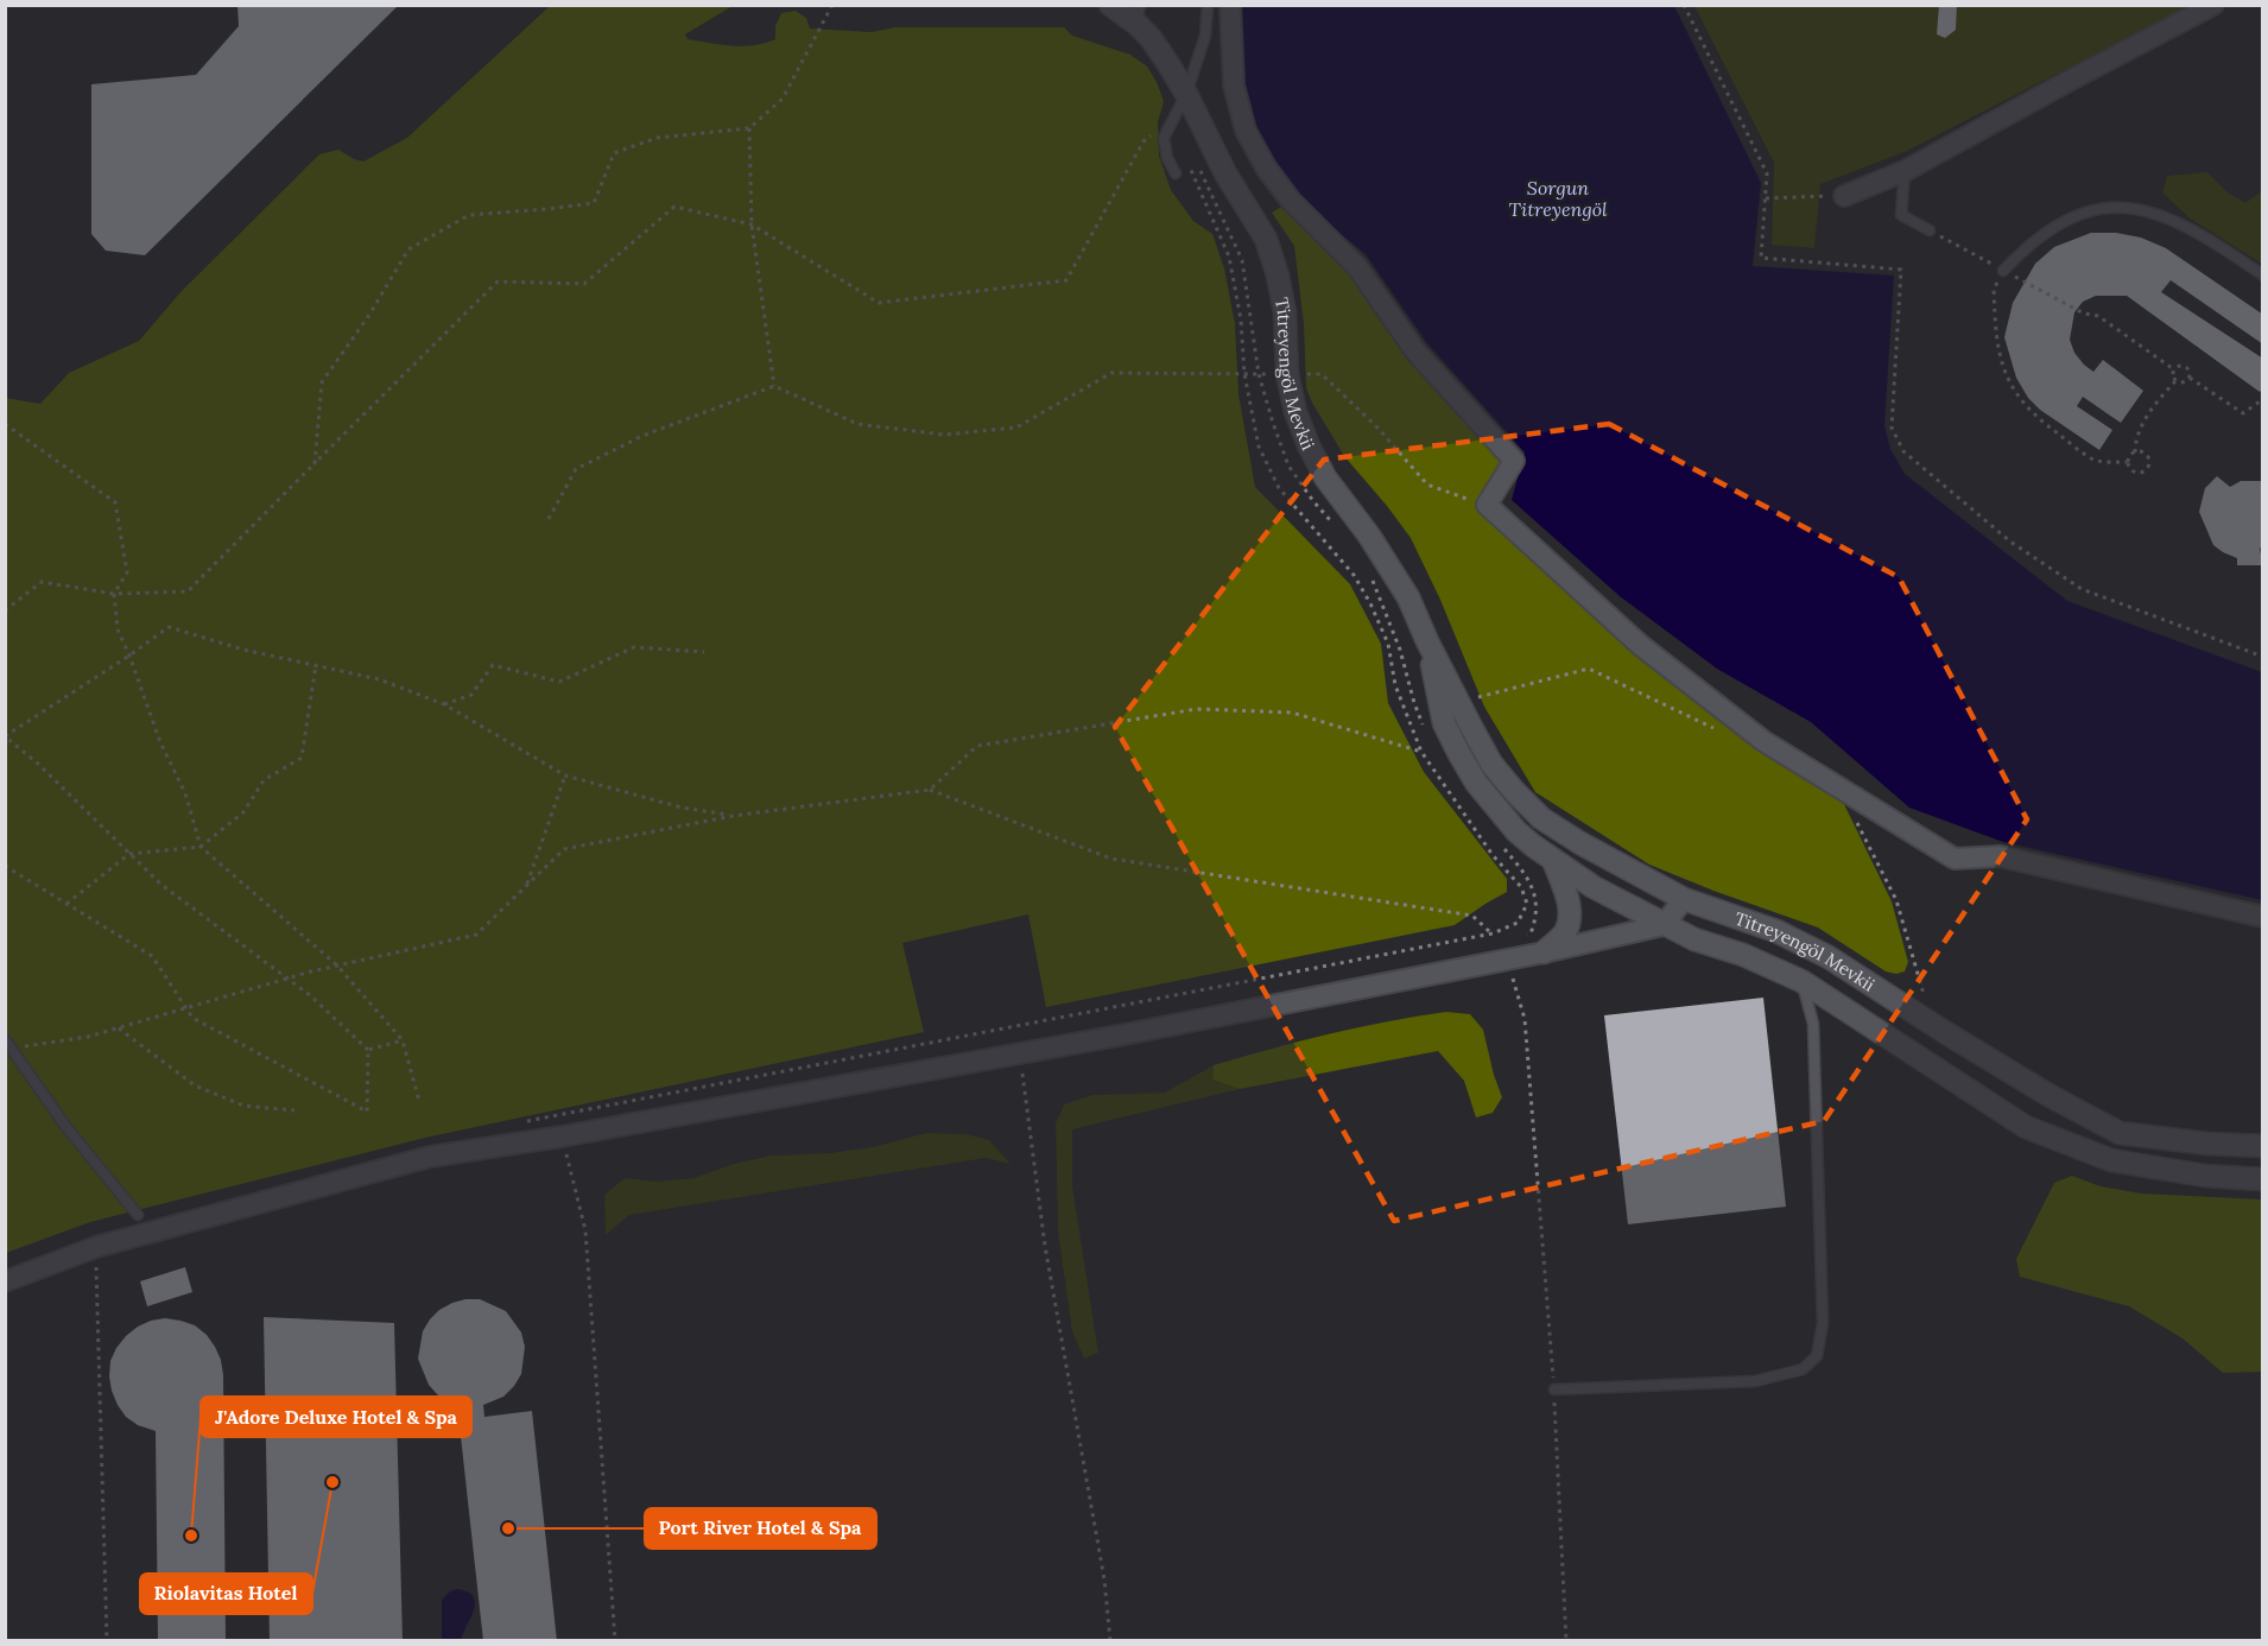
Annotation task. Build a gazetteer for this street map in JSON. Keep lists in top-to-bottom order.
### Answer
{
  "streets": {
    "street": ["Titreyengöl Mevkii"]
  },
  "water": ["Sorgun Titreyengöl"],
  "places": ["Riolavitas Hotel", "Port River Hotel & Spa", "J'Adore Deluxe Hotel & Spa"]
}
